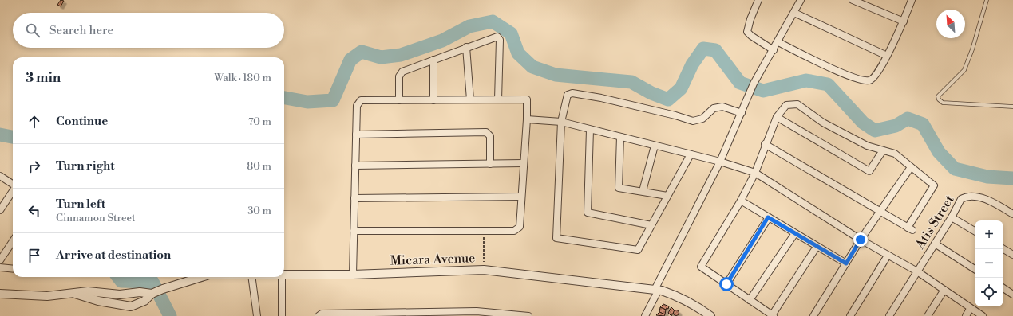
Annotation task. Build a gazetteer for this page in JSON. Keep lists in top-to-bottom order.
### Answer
{
  "streets": {
    "street": ["Atis Street", "Micara Avenue"]
  },
  "north": "top left",
  "page": {
    "search": "Search here",
    "heading": ["3 min", "Walk · 180 m"],
    "list": [
      ["Continue", "70 m"],
      ["Turn right", "80 m"],
      ["Turn left", "Cinnamon Street", "30 m"],
      "Arrive at destination"
    ],
    "map_buttons": ["+", "−"]
  }
}
